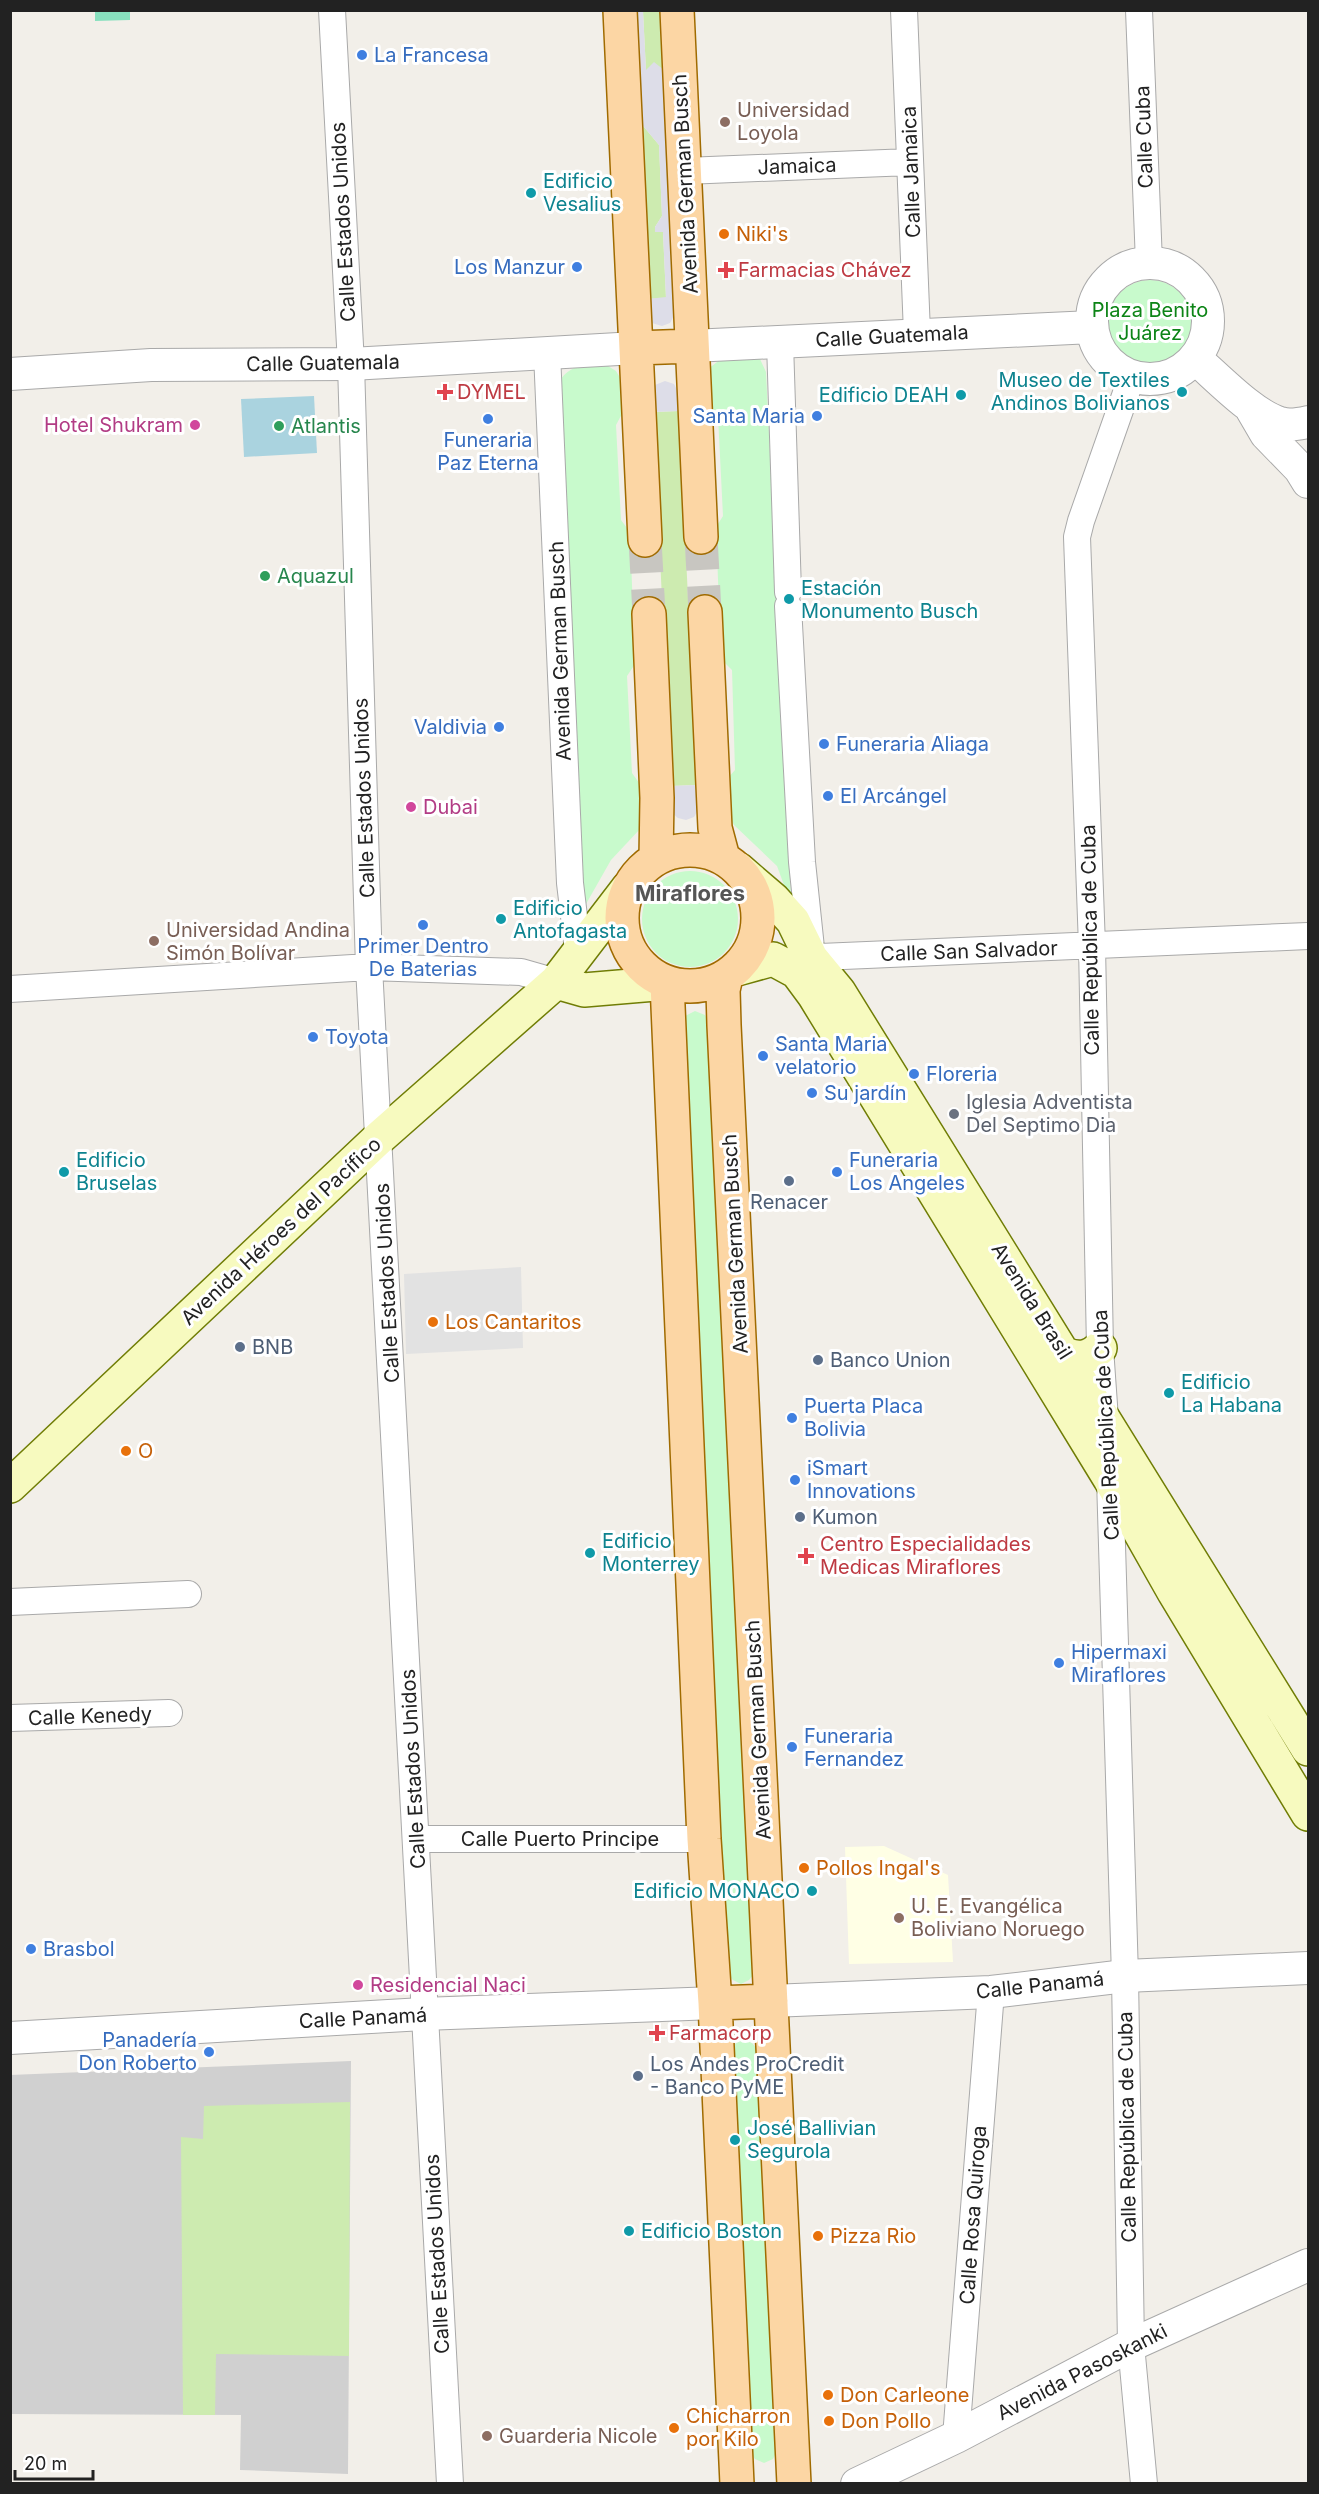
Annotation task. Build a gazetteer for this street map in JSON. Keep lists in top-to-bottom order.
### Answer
{
  "streets": {
    "main road": ["Avenida German Busch", "Avenida Héroes del Pacífico", "Avenida Brasil"],
    "street": [
      "Calle Cuba",
      "Jamaica",
      "Calle Jamaica",
      "Calle Estados Unidos",
      "Calle Guatemala",
      "Calle República de Cuba",
      "Calle San Salvador",
      "Calle Kenedy",
      "Calle Puerto Principe",
      "Calle Panamá",
      "Calle Rosa Quiroga",
      "Avenida Pasoskanki"
    ]
  },
  "crossings": [
    ["Calle Cuba", "Calle Guatemala"],
    ["Calle Cuba", "Calle República de Cuba"],
    ["Jamaica", "Calle Jamaica"],
    ["Jamaica", "Avenida German Busch"],
    ["Calle Jamaica", "Calle Guatemala"],
    ["Avenida German Busch", "Calle Guatemala"],
    ["Avenida German Busch", "Avenida Héroes del Pacífico"],
    ["Avenida German Busch", "Avenida Brasil"],
    ["Avenida German Busch", "Calle Panamá"],
    ["Calle Estados Unidos", "Calle Guatemala"],
    ["Calle Estados Unidos", "Avenida Héroes del Pacífico"],
    ["Calle Estados Unidos", "Calle Puerto Principe"],
    ["Calle Estados Unidos", "Calle Panamá"],
    ["Calle Guatemala", "Calle República de Cuba"],
    ["Calle República de Cuba", "Calle San Salvador"],
    ["Calle República de Cuba", "Avenida Brasil"],
    ["Calle República de Cuba", "Calle Panamá"],
    ["Calle República de Cuba", "Avenida Pasoskanki"],
    ["Calle San Salvador", "Avenida Brasil"],
    ["Avenida Héroes del Pacífico", "Avenida Brasil"],
    ["Calle Panamá", "Calle Rosa Quiroga"],
    ["Calle Rosa Quiroga", "Avenida Pasoskanki"]
  ],
  "districts": ["Miraflores"],
  "parks": ["Plaza Benito Juárez"],
  "places": {
    "other": [
      "La Francesa",
      "Universidad Loyola",
      "Edificio Vesalius",
      "Niki's",
      "Los Manzur",
      "Museo de Textiles Andinos Bolivianos",
      "Edificio DEAH",
      "Santa Maria",
      "Funeraria Paz Eterna",
      "Hotel Shukram",
      "Atlantis",
      "Aquazul",
      "Estación Monumento Busch",
      "Valdivia",
      "Funeraria Aliaga",
      "El Arcángel",
      "Dubai",
      "Edificio Antofagasta",
      "Primer Dentro De Baterias",
      "Universidad Andina Simón Bolívar",
      "Toyota",
      "Santa Maria velatorio",
      "Floreria",
      "Su jardín",
      "Iglesia Adventista Del Septimo Dia",
      "Edificio Bruselas",
      "Funeraria Los Angeles",
      "Renacer",
      "Los Cantaritos",
      "BNB",
      "Banco Union",
      "Edificio La Habana",
      "Puerta Placa Bolivia",
      "O",
      "iSmart Innovations",
      "Kumon",
      "Edificio Monterrey",
      "Hipermaxi Miraflores",
      "Funeraria Fernandez",
      "Pollos Ingal's",
      "Edificio MONACO",
      "U. E. Evangélica Boliviano Noruego",
      "Brasbol",
      "Residencial Naci",
      "Panadería Don Roberto",
      "Los Andes ProCredit - Banco PyME",
      "José Ballivian Segurola",
      "Edificio Boston",
      "Pizza Rio",
      "Don Carleone",
      "Don Pollo",
      "Chicharron por Kilo",
      "Guarderia Nicole"
    ],
    "health": [
      "Farmacias Chávez",
      "DYMEL",
      "Centro Especialidades Medicas Miraflores",
      "Farmacorp"
    ]
  },
  "scale_bar": "20 m"
}
